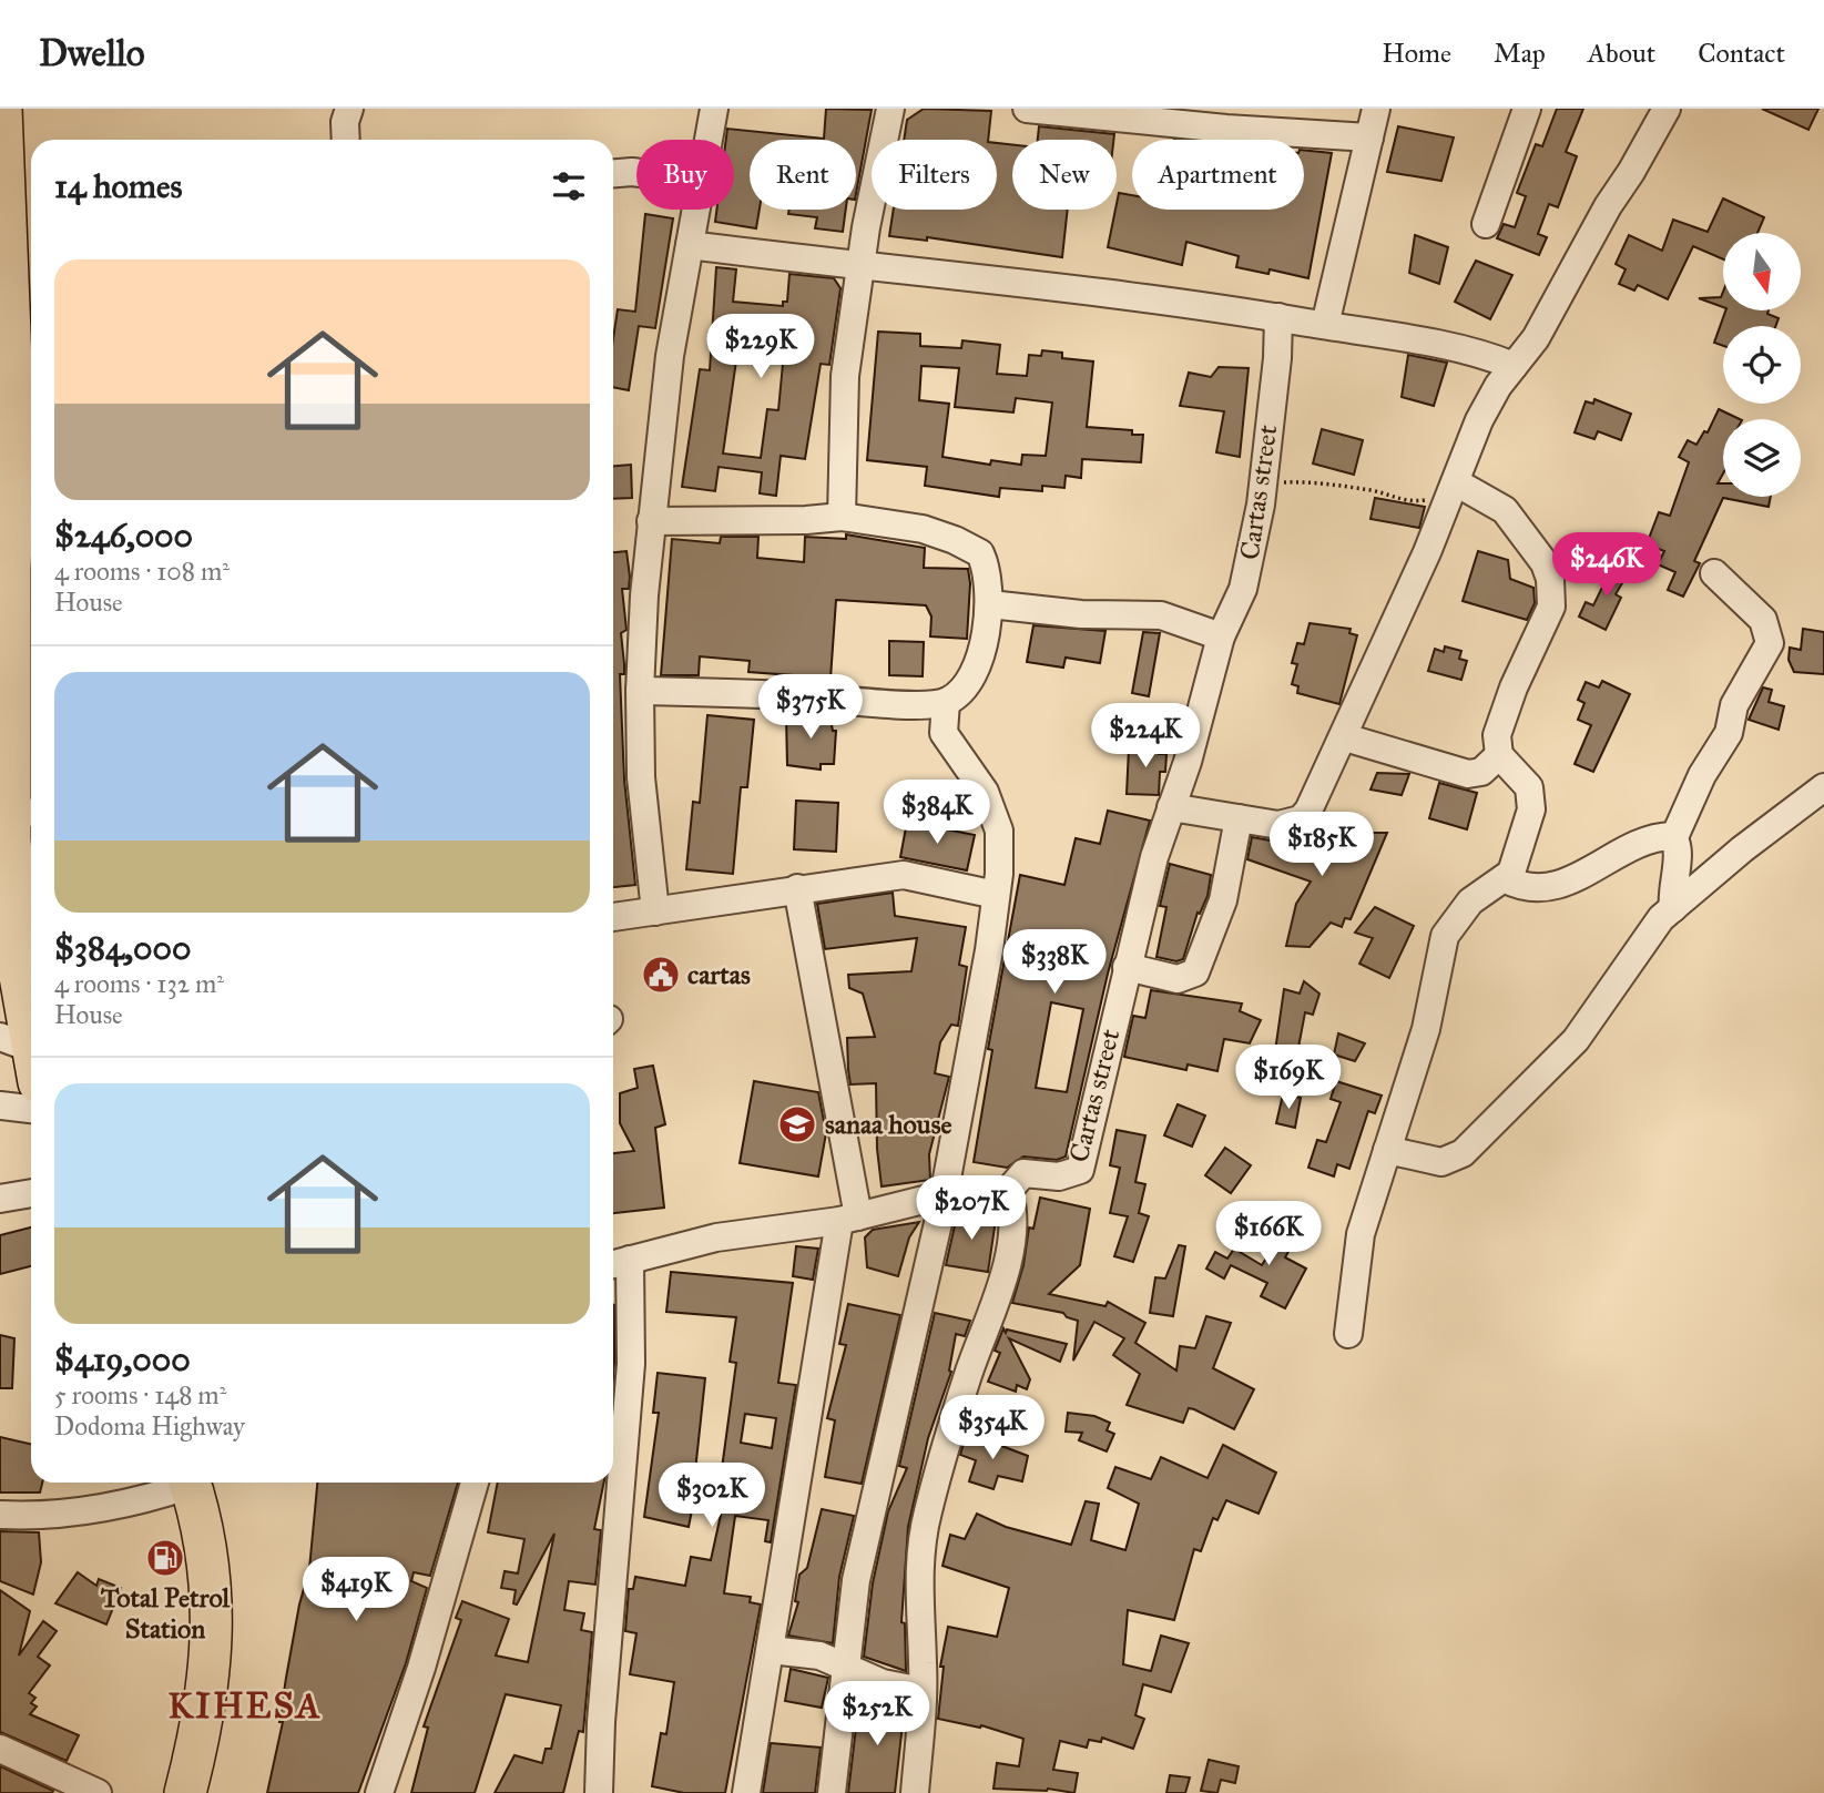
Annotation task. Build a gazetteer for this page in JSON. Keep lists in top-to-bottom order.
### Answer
{
  "streets": {
    "street": ["Cartas street"]
  },
  "districts": ["KIHESA"],
  "places": {
    "public building": ["cartas"],
    "school or university": ["sanaa house"],
    "fuel station": ["Total Petrol Station"]
  },
  "north": "bottom",
  "page": {
    "header": "Dwello",
    "nav": [
      "Home",
      "Map",
      "About",
      "Contact"
    ],
    "chip": [
      "Buy",
      "Rent",
      "Filters",
      "New",
      "Apartment"
    ],
    "heading": "14 homes",
    "list": [
      {
        "name": "$246,000",
        "note": "4 rooms · 108 m² · House"
      },
      {
        "name": "$384,000",
        "note": "4 rooms · 132 m² · House"
      },
      {
        "name": "$419,000",
        "note": "5 rooms · 148 m² · Dodoma Highway"
      }
    ],
    "price": [
      "$229K",
      "$246K",
      "$375K",
      "$224K",
      "$384K",
      "$185K",
      "$338K",
      "$169K",
      "$207K",
      "$166K",
      "$354K",
      "$302K",
      "$419K",
      "$252K"
    ]
  }
}
